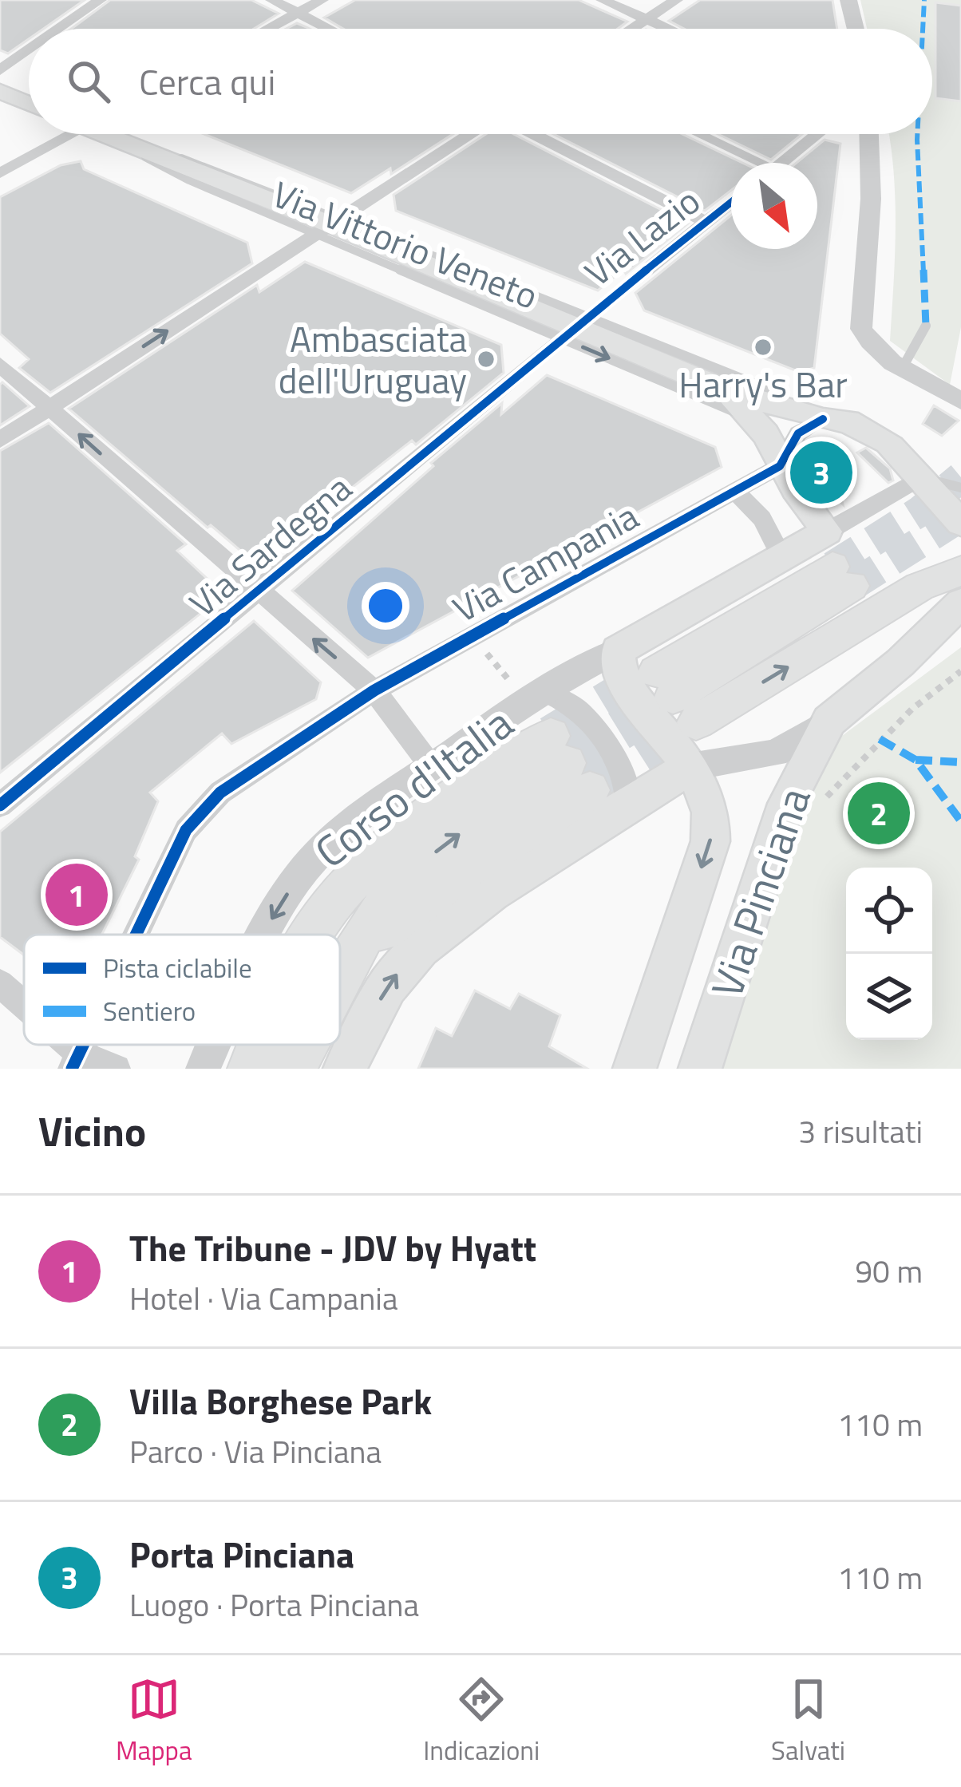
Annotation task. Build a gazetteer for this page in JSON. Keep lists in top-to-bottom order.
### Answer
{
  "streets": {
    "main road": ["Via Vittorio Veneto", "Corso d'Italia", "Via Pinciana"],
    "street": ["Via Lazio", "Via Sardegna", "Via Campania"]
  },
  "crossings": [
    ["Via Lazio", "Via Vittorio Veneto"],
    ["Via Lazio", "Via Sardegna"],
    ["Via Vittorio Veneto", "Via Sardegna"],
    ["Via Vittorio Veneto", "Corso d'Italia"]
  ],
  "places": ["Harry's Bar", "Ambasciata dell'Uruguay"],
  "legend": ["Pista ciclabile", "Sentiero"],
  "north": "bottom right",
  "page": {
    "search": "Cerca qui",
    "pins": ["3", "2", "1"],
    "heading": ["Vicino", "3 risultati"],
    "list": [
      {
        "mark": "1",
        "name": "The Tribune - JDV by Hyatt",
        "note": "Hotel · Via Campania",
        "value": "90 m"
      },
      {
        "mark": "2",
        "name": "Villa Borghese Park",
        "note": "Parco · Via Pinciana",
        "value": "110 m"
      },
      {
        "mark": "3",
        "name": "Porta Pinciana",
        "note": "Luogo · Porta Pinciana",
        "value": "110 m"
      }
    ],
    "nav": ["Mappa", "Indicazioni", "Salvati"]
  }
}
